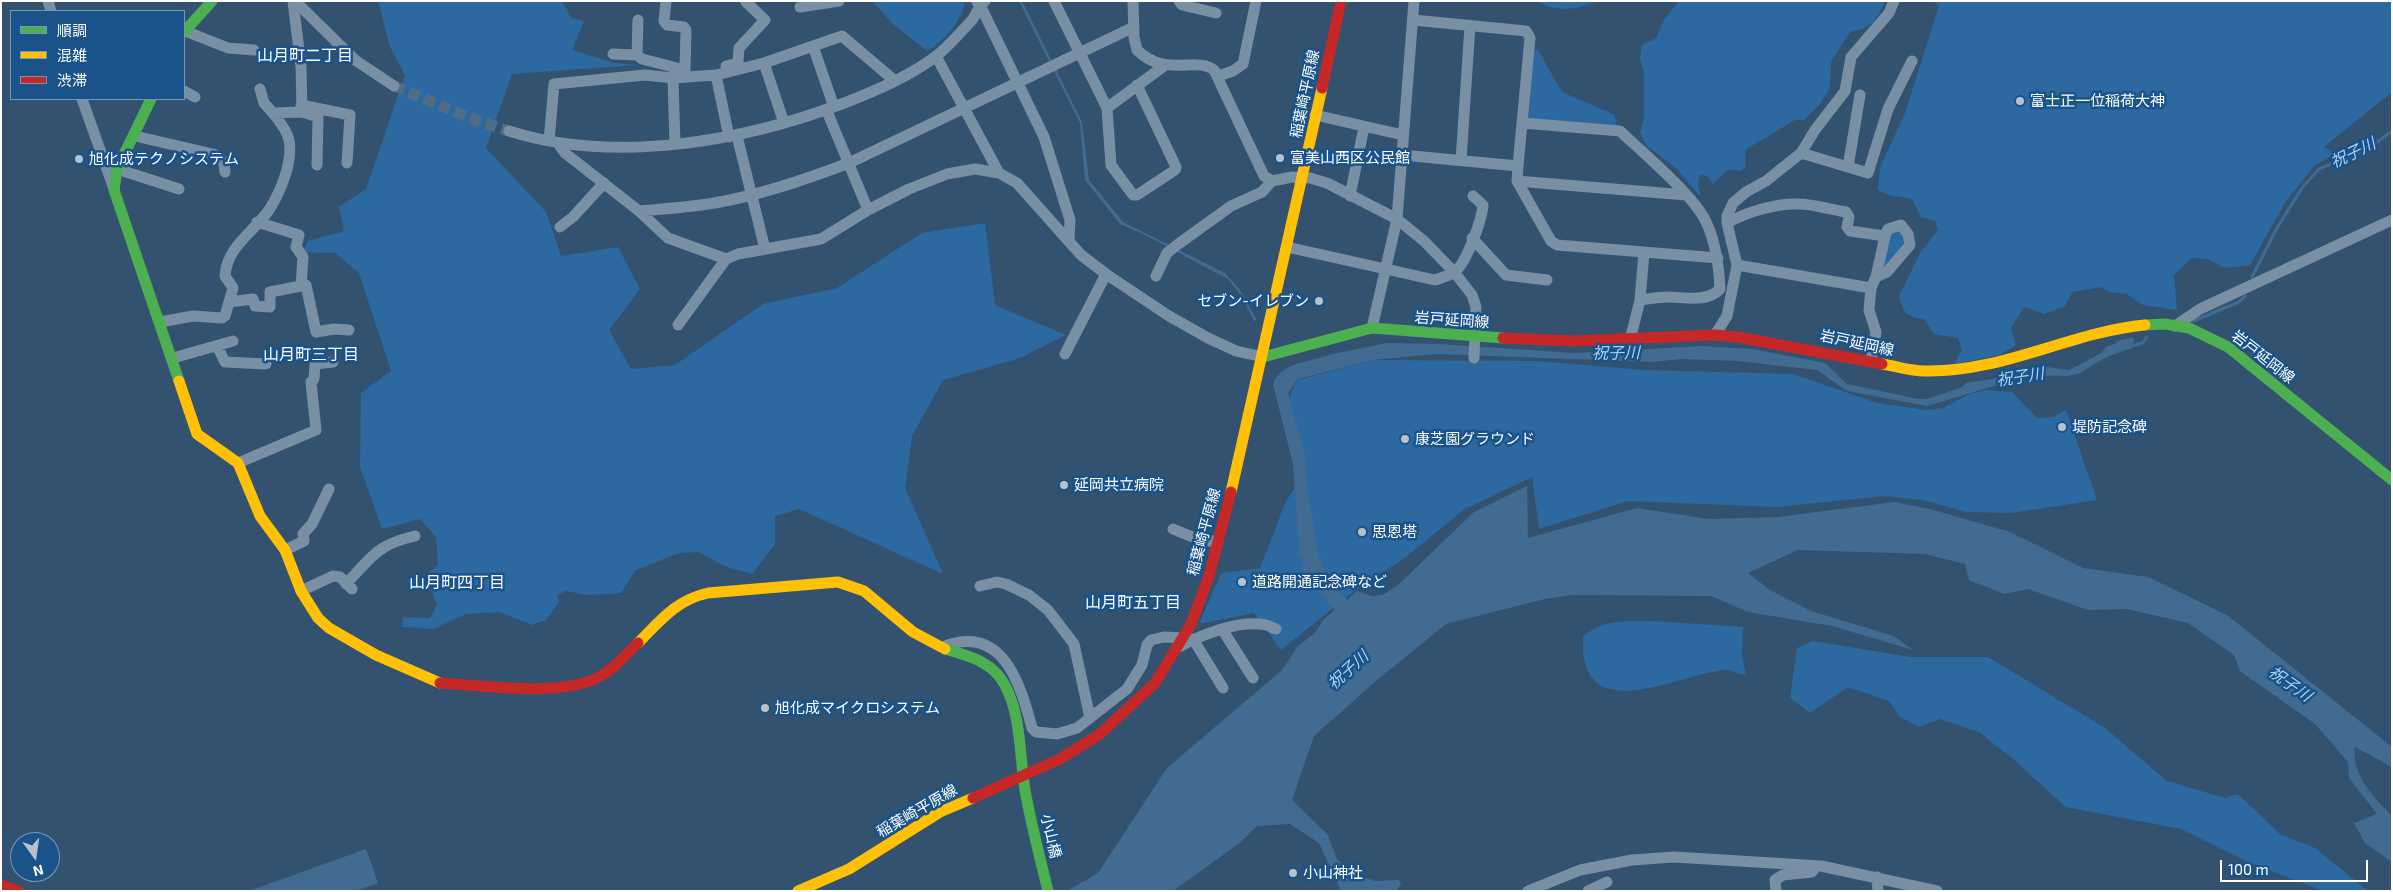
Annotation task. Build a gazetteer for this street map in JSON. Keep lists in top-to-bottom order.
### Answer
{
  "streets": {
    "main road": ["稲葉崎平原線", "岩戸延岡線", "小山橋"]
  },
  "crossings": [
    ["稲葉崎平原線", "岩戸延岡線"],
    ["稲葉崎平原線", "小山橋"]
  ],
  "districts": [
    "山月町二丁目",
    "山月町三丁目",
    "山月町四丁目",
    "山月町五丁目"
  ],
  "water": ["祝子川"],
  "places": [
    "富士正一位稲荷大神",
    "富美山西区公民館",
    "旭化成テクノシステム",
    "セブン-イレブン",
    "堤防記念碑",
    "康芝園グラウンド",
    "延岡共立病院",
    "思恩塔",
    "道路開通記念碑など",
    "旭化成マイクロシステム",
    "小山神社"
  ],
  "legend": ["順調", "混雑", "渋滞"],
  "scale_bar": "100 m",
  "north": "bottom"
}
